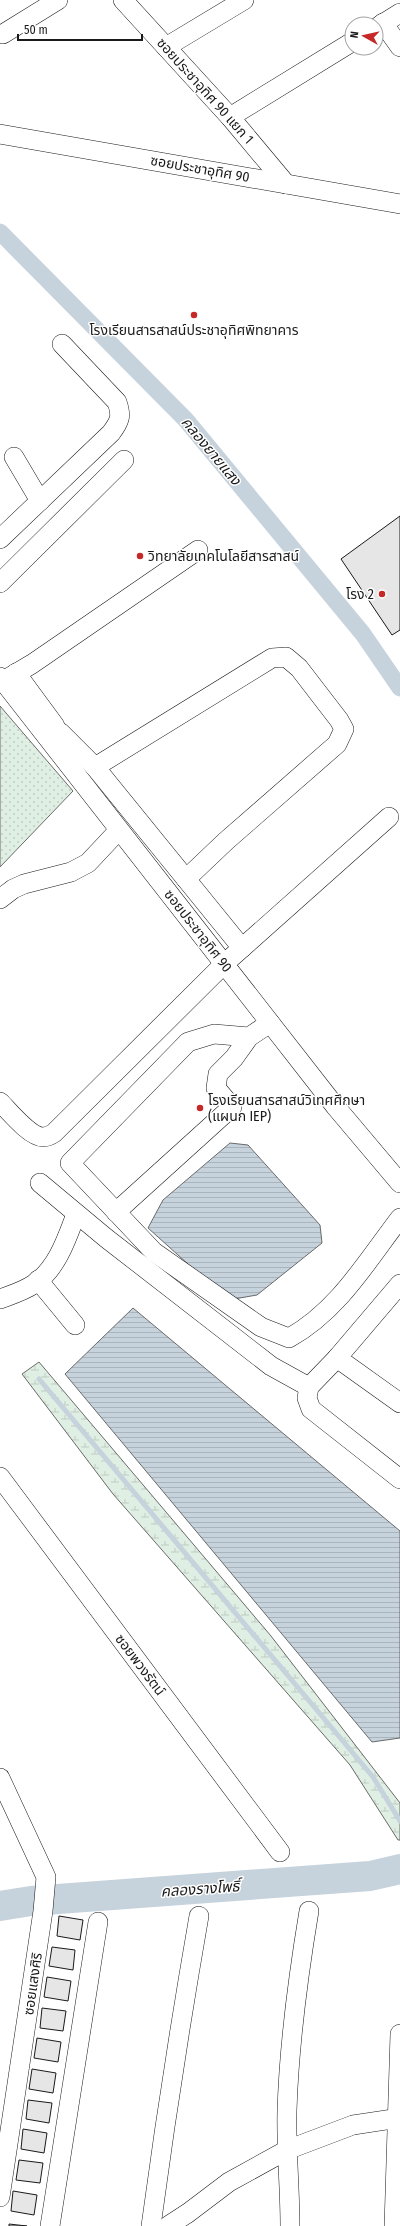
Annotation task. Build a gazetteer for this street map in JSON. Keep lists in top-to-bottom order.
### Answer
{
  "streets": {
    "street": [
      "ซอยประชาอุทิศ 90 แยก 1",
      "ซอยประชาอุทิศ 90",
      "ซอยพวงรัตน์",
      "ซอยแสงศิริ"
    ]
  },
  "crossings": [
    ["ซอยประชาอุทิศ 90 แยก 1", "ซอยประชาอุทิศ 90"]
  ],
  "water": ["คลองยายแสง", "คลองรางโพธิ์"],
  "places": [
    "โรงเรียนสารสาสน์ประชาอุทิศพิทยาคาร",
    "วิทยาลัยเทคโนโลยีสารสาสน์",
    "โรง 2",
    "โรงเรียนสารสาสน์วิเทศศึกษา (แผนก IEP)"
  ],
  "scale_bar": "50 m",
  "north": "left"
}
